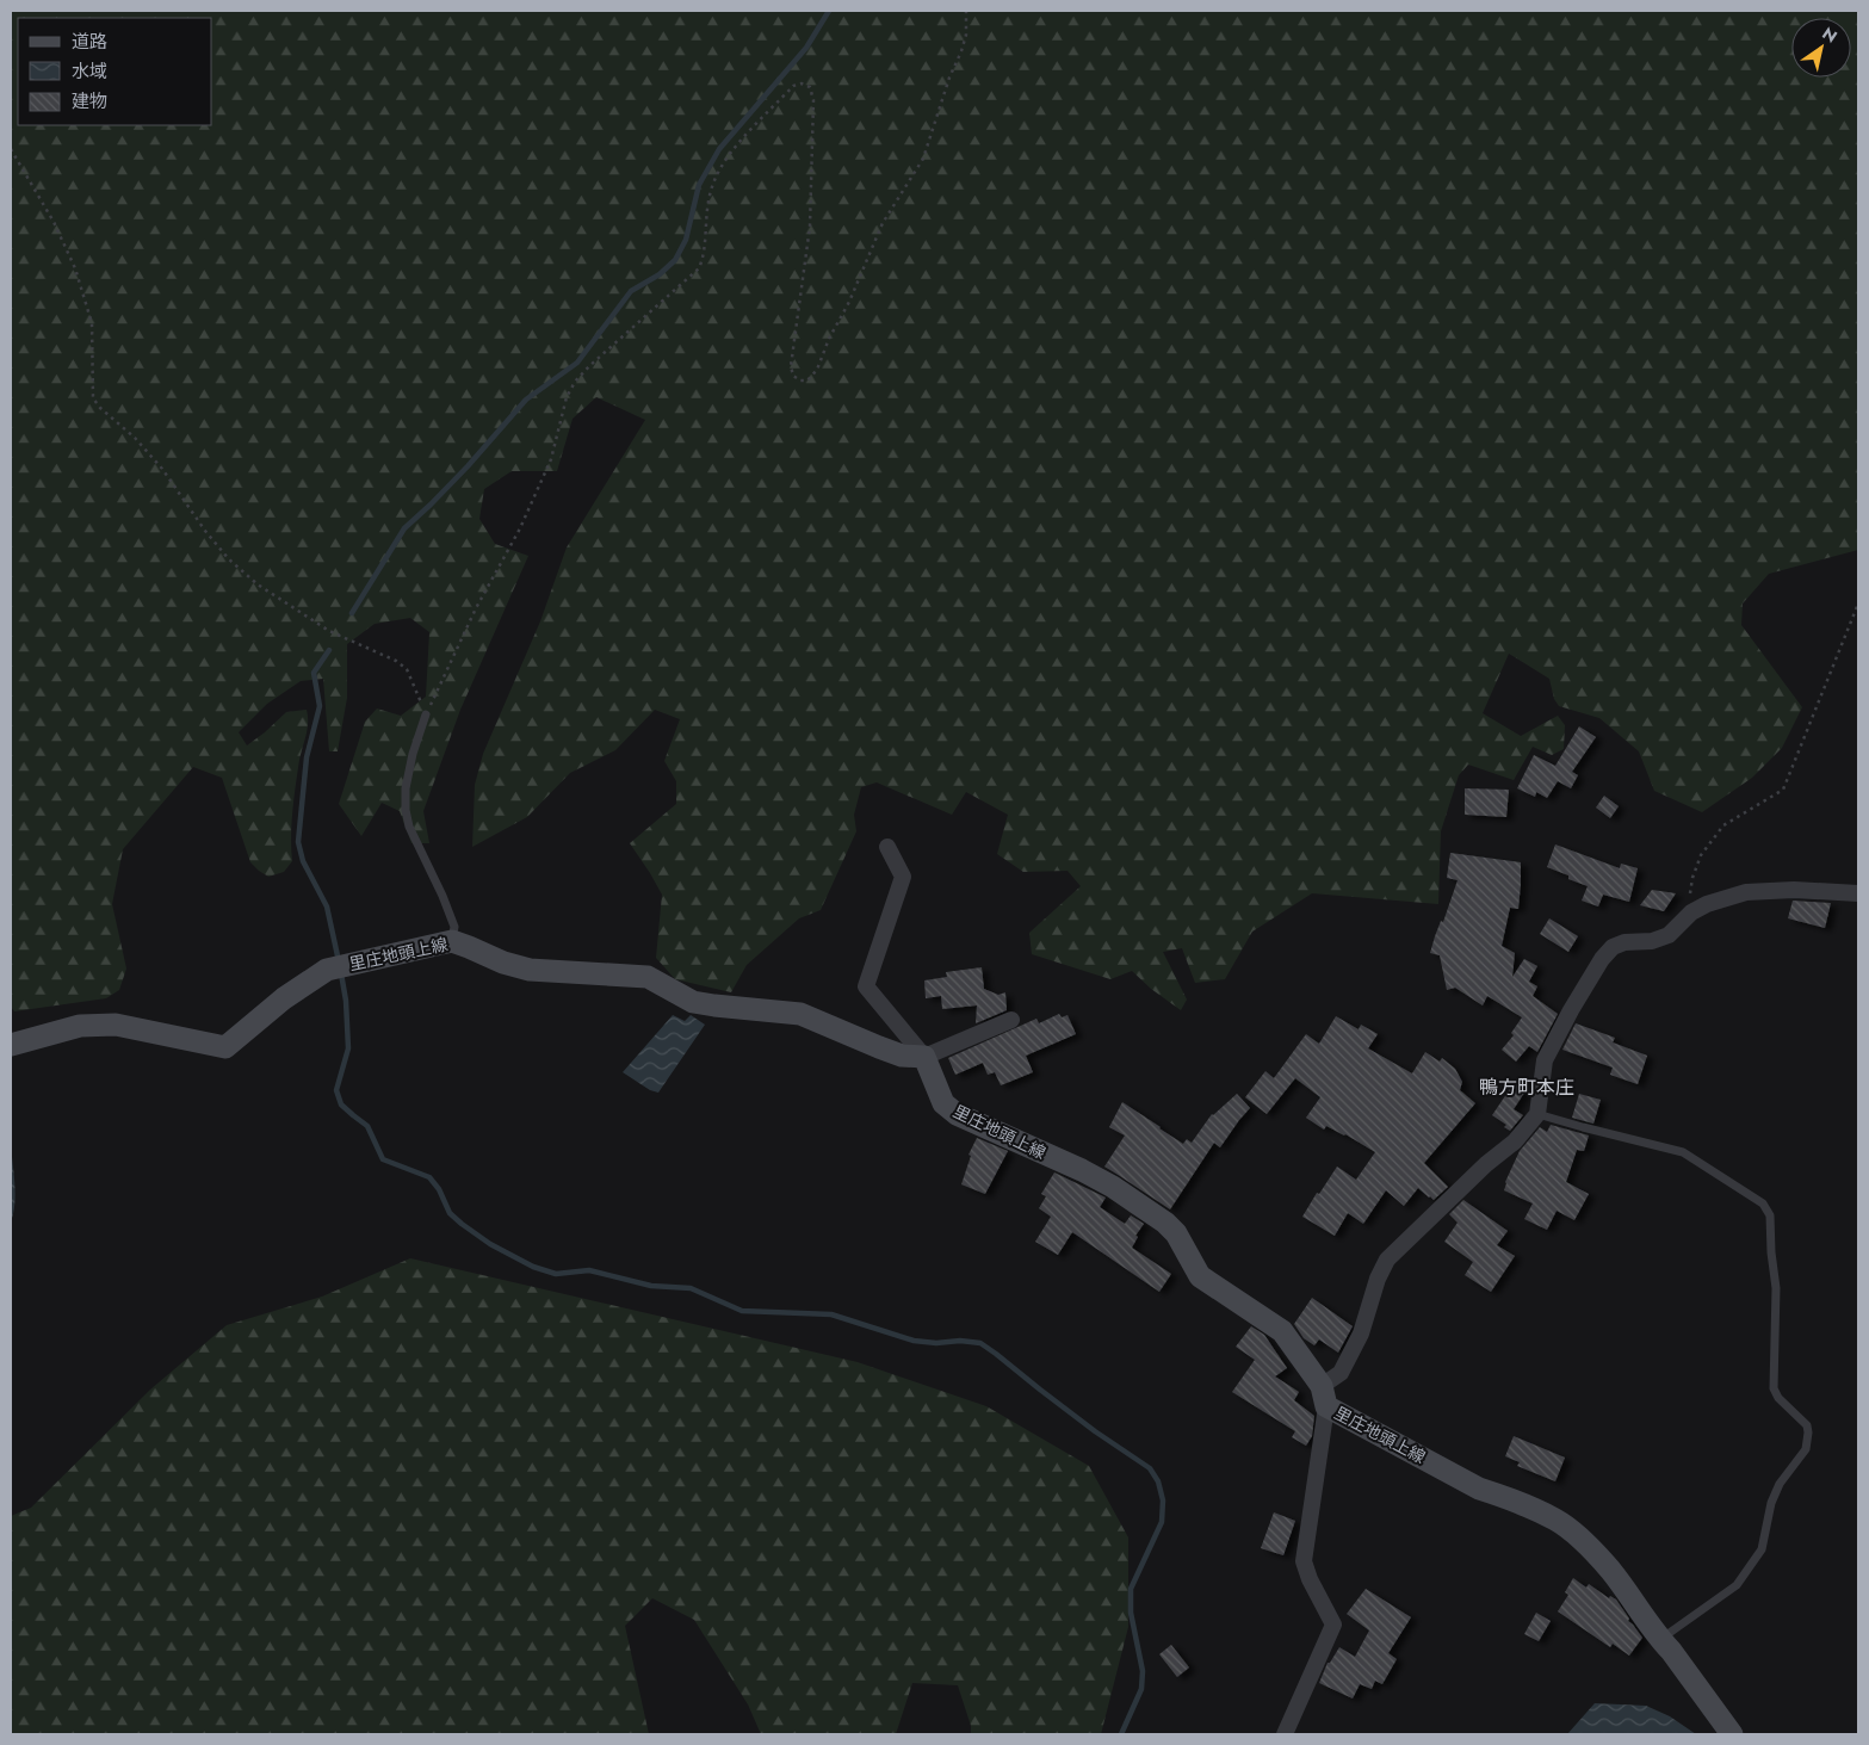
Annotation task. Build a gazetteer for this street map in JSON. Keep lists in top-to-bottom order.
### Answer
{
  "streets": {
    "main road": ["里庄地頭上線"]
  },
  "districts": ["鴨方町本庄"],
  "legend": ["道路", "水域", "建物"],
  "north": "top right"
}
